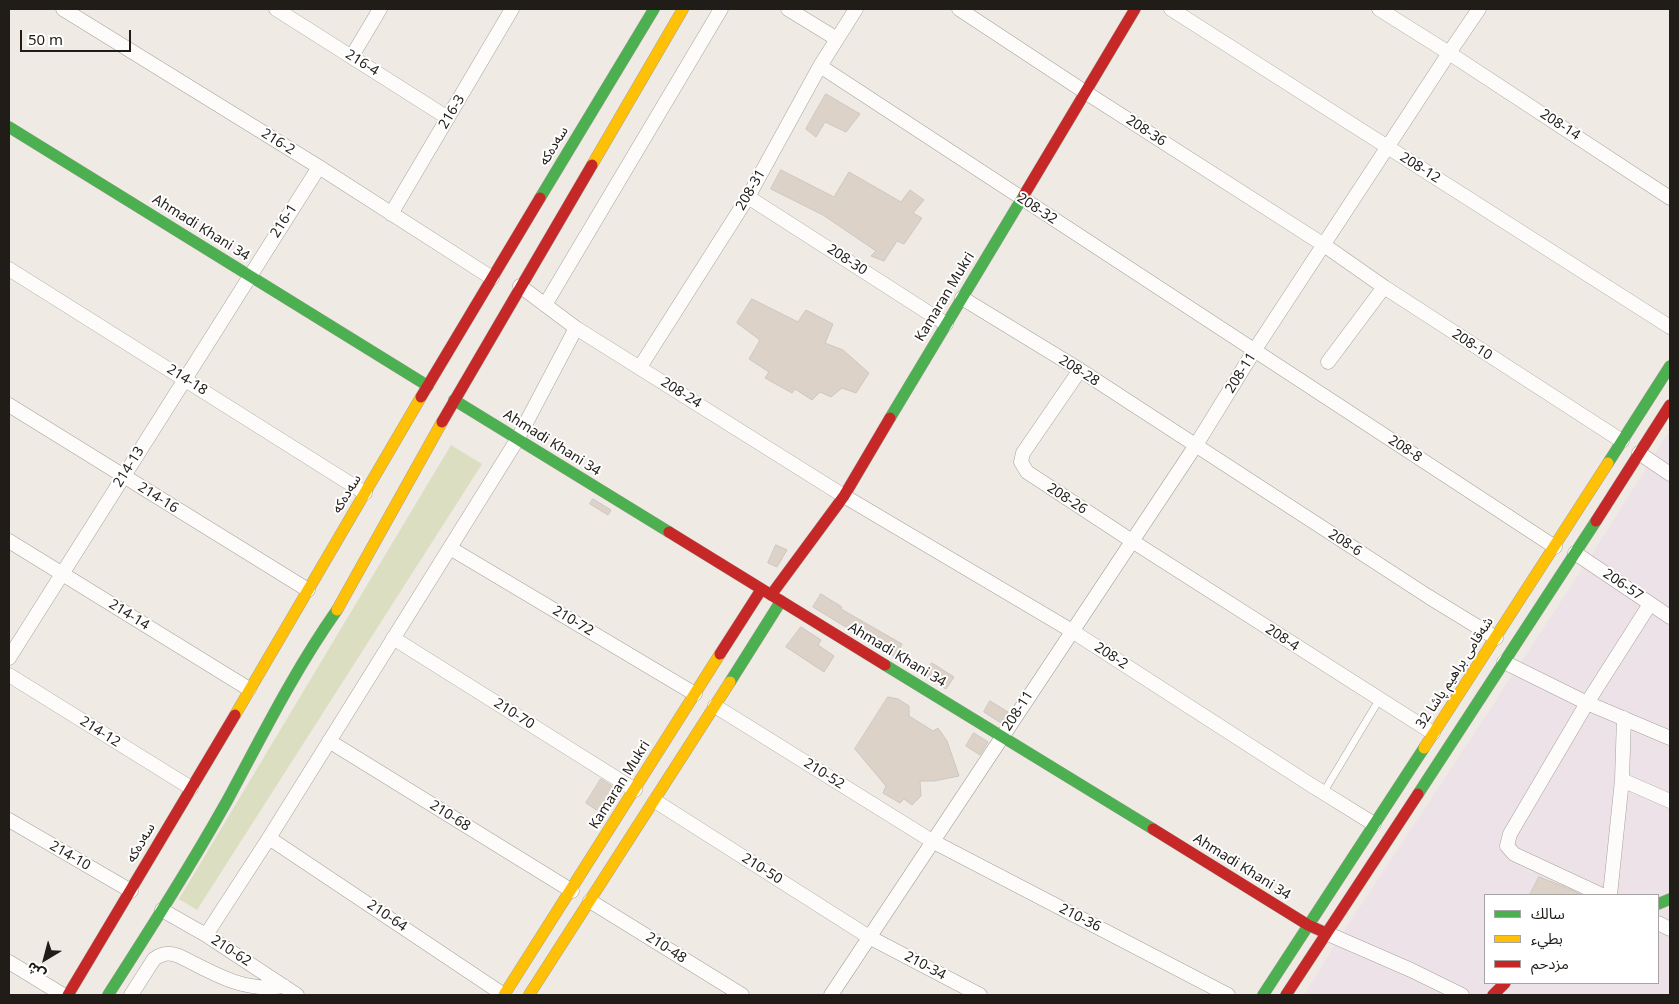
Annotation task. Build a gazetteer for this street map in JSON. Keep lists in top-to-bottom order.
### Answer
{
  "streets": {
    "main road": [
      "سەدەکە",
      "Ahmadi Khani 34",
      "Kamaran Mukri",
      "شەقامی براهیم پاشا 32"
    ],
    "street": [
      "216-4",
      "216-3",
      "208-14",
      "208-36",
      "216-2",
      "208-12",
      "208-31",
      "208-32",
      "216-1",
      "208-30",
      "208-10",
      "208-28",
      "208-11",
      "214-18",
      "208-24",
      "208-8",
      "214-13",
      "214-16",
      "208-26",
      "208-6",
      "206-57",
      "214-14",
      "210-72",
      "208-4",
      "208-2",
      "210-70",
      "214-12",
      "210-52",
      "210-68",
      "214-10",
      "210-50",
      "210-64",
      "210-36",
      "210-48",
      "210-62",
      "210-34"
    ]
  },
  "crossings": [
    ["216-4", "216-3"],
    ["216-3", "216-2"],
    ["208-14", "208-11"],
    ["208-36", "Kamaran Mukri"],
    ["208-36", "208-10"],
    ["208-36", "208-11"],
    ["216-2", "سەدەکە"],
    ["216-2", "216-1"],
    ["سەدەکە", "Ahmadi Khani 34"],
    ["سەدەکە", "214-18"],
    ["سەدەکە", "214-16"],
    ["سەدەکە", "214-14"],
    ["سەدەکە", "214-12"],
    ["سەدەکە", "214-10"],
    ["208-12", "208-11"],
    ["208-31", "208-32"],
    ["208-31", "208-30"],
    ["208-31", "208-24"],
    ["208-32", "Kamaran Mukri"],
    ["208-32", "208-11"],
    ["208-32", "208-8"],
    ["216-1", "Ahmadi Khani 34"],
    ["216-1", "214-13"],
    ["Ahmadi Khani 34", "Kamaran Mukri"],
    ["Ahmadi Khani 34", "208-11"],
    ["Ahmadi Khani 34", "214-13"],
    ["Ahmadi Khani 34", "شەقامی براهیم پاشا 32"],
    ["208-30", "Kamaran Mukri"],
    ["Kamaran Mukri", "208-28"],
    ["Kamaran Mukri", "208-24"],
    ["Kamaran Mukri", "210-72"],
    ["Kamaran Mukri", "208-2"],
    ["Kamaran Mukri", "210-70"],
    ["Kamaran Mukri", "210-52"],
    ["Kamaran Mukri", "210-68"],
    ["Kamaran Mukri", "210-50"],
    ["Kamaran Mukri", "210-64"],
    ["Kamaran Mukri", "210-48"],
    ["208-10", "208-11"],
    ["208-10", "شەقامی براهیم پاشا 32"],
    ["208-28", "208-11"],
    ["208-28", "208-26"],
    ["208-28", "208-6"],
    ["208-11", "208-8"],
    ["208-11", "208-26"],
    ["208-11", "208-6"],
    ["208-11", "208-4"],
    ["208-11", "208-2"],
    ["214-18", "214-13"],
    ["208-24", "208-2"],
    ["208-8", "شەقامی براهیم پاشا 32"],
    ["214-13", "214-16"],
    ["214-13", "214-14"],
    ["208-26", "208-4"],
    ["208-6", "شەقامی براهیم پاشا 32"],
    ["208-4", "شەقامی براهیم پاشا 32"],
    ["208-2", "شەقامی براهیم پاشا 32"],
    ["210-52", "210-36"],
    ["210-50", "210-34"]
  ],
  "legend": ["سالك", "بطيء", "مزدحم"],
  "scale_bar": "50 m",
  "north": "bottom left"
}
